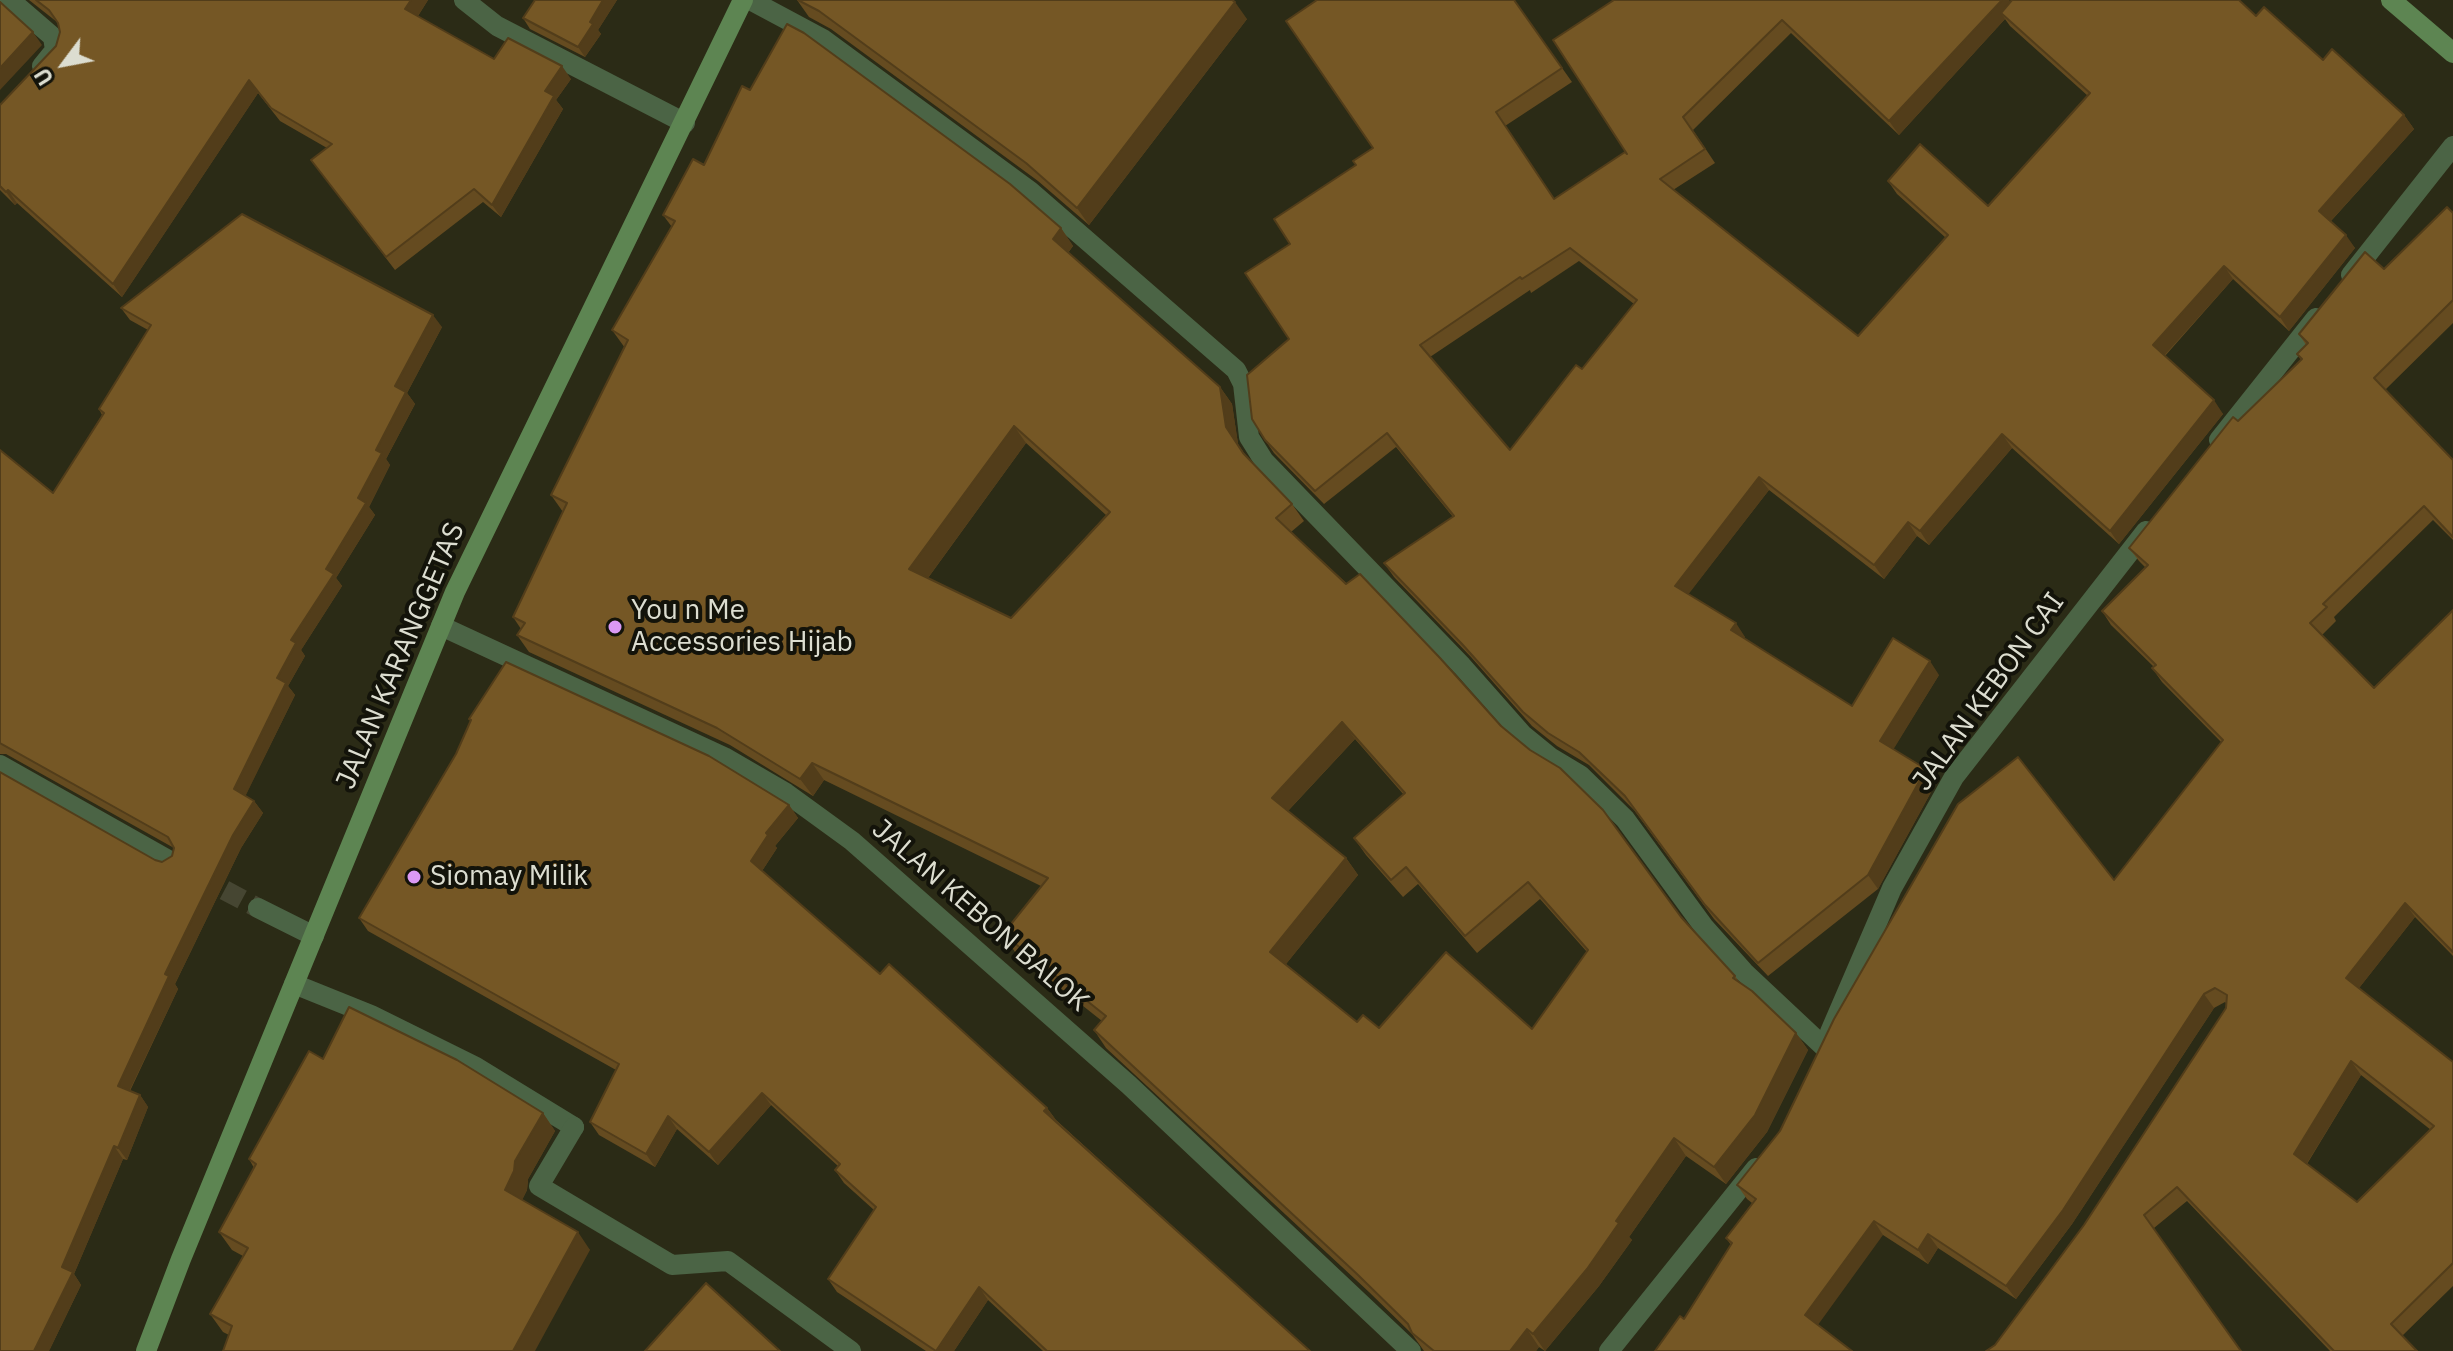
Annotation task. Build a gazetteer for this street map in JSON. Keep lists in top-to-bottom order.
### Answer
{
  "streets": {
    "street": ["JALAN KARANGGETAS", "JALAN KEBON CAI", "JALAN KEBON BALOK"]
  },
  "crossings": [
    ["JALAN KARANGGETAS", "JALAN KEBON BALOK"]
  ],
  "places": ["You n Me Accessories Hijab", "Siomay Milik"],
  "north": "bottom left"
}
